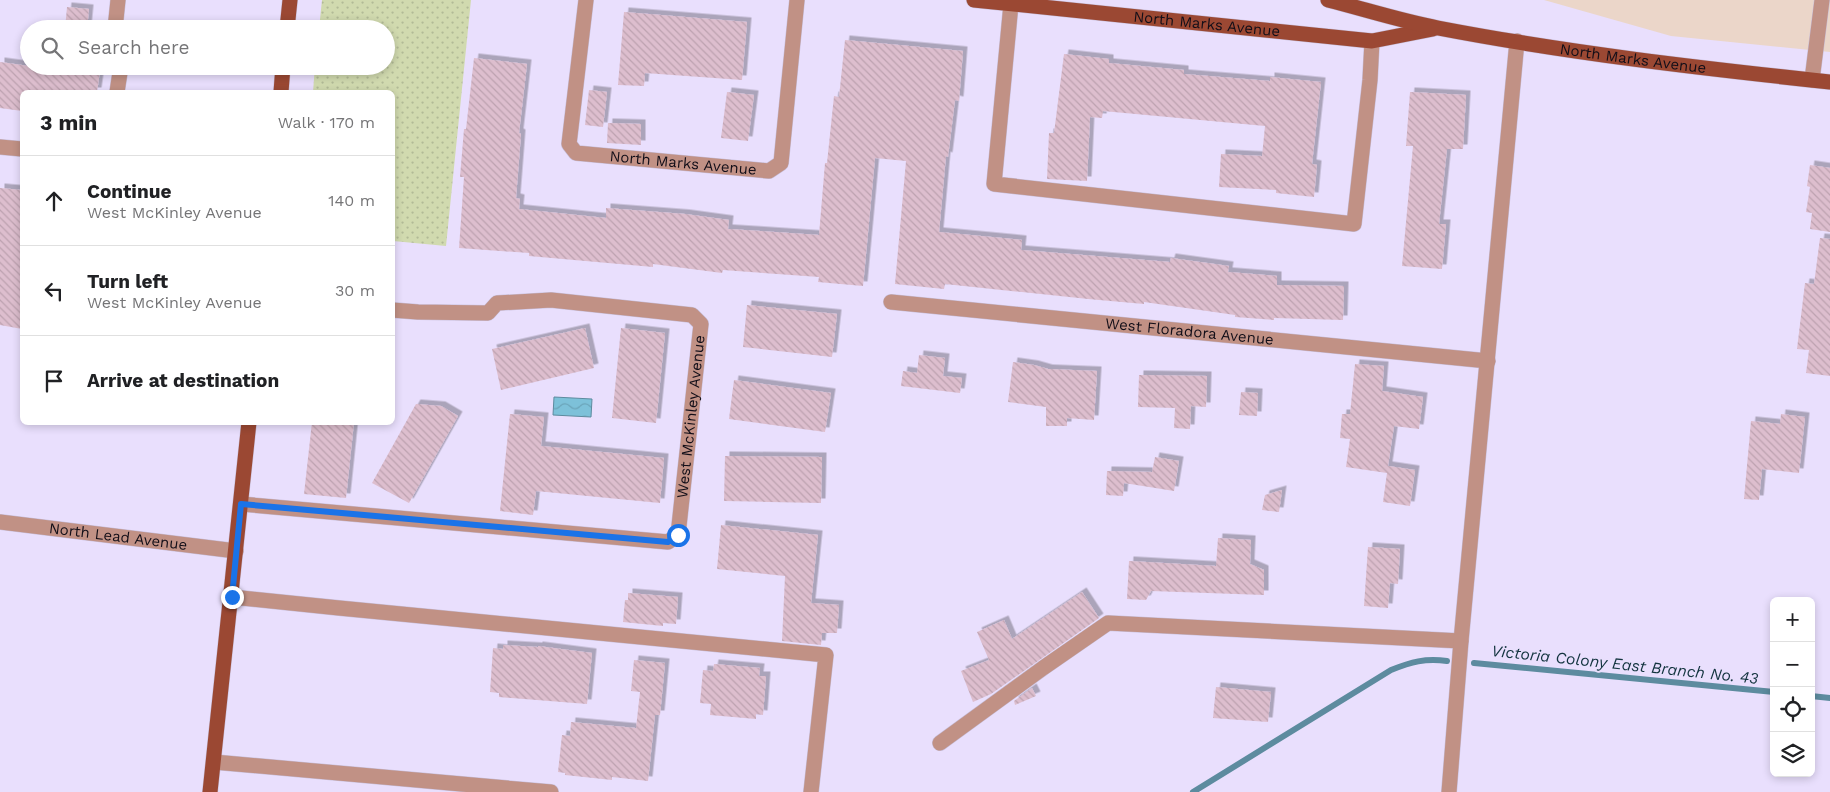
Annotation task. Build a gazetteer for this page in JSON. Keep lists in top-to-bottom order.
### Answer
{
  "streets": {
    "main road": ["North Marks Avenue"],
    "street": ["West Floradora Avenue", "West McKinley Avenue", "North Lead Avenue"]
  },
  "water": ["Victoria Colony East Branch No. 43"],
  "page": {
    "search": "Search here",
    "heading": ["3 min", "Walk · 170 m"],
    "list": [
      ["Continue", "West McKinley Avenue", "140 m"],
      ["Turn left", "West McKinley Avenue", "30 m"],
      "Arrive at destination"
    ],
    "map_buttons": ["+", "−"]
  }
}
